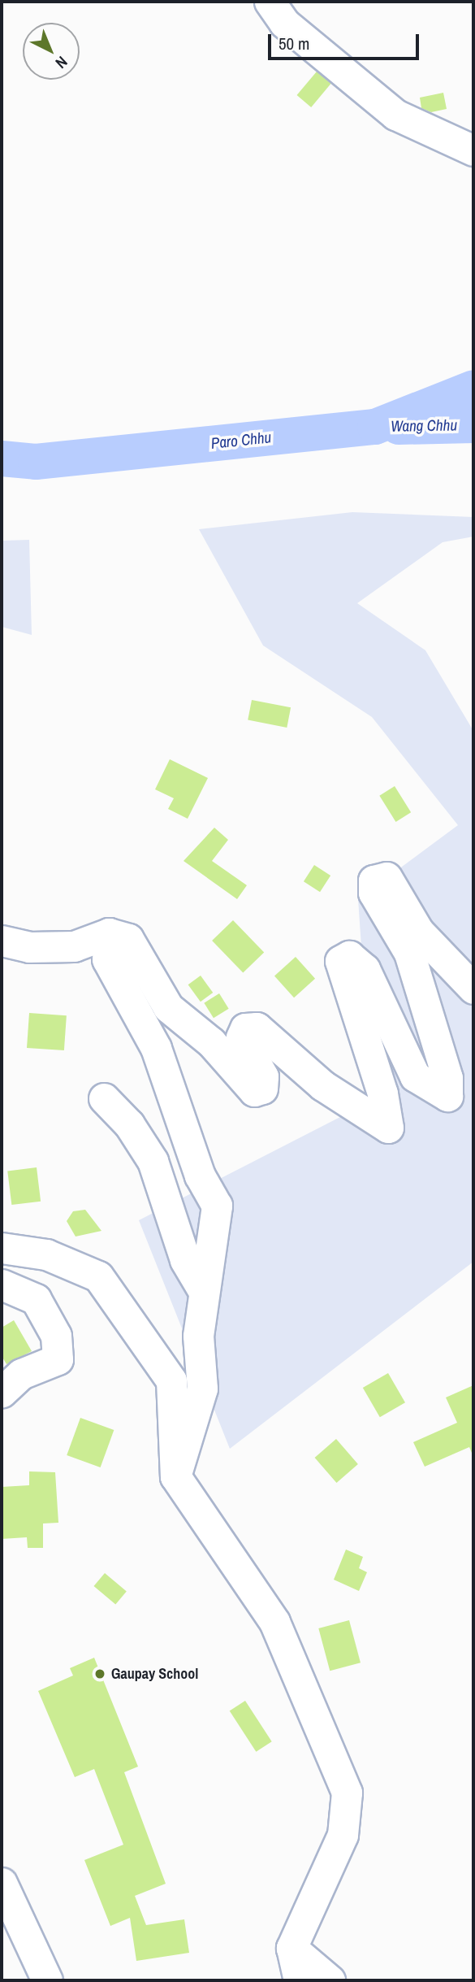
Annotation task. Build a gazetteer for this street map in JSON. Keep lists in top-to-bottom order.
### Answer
{
  "water": ["Wang Chhu", "Paro Chhu"],
  "places": ["Gaupay School"],
  "scale_bar": "50 m",
  "north": "bottom right"
}
